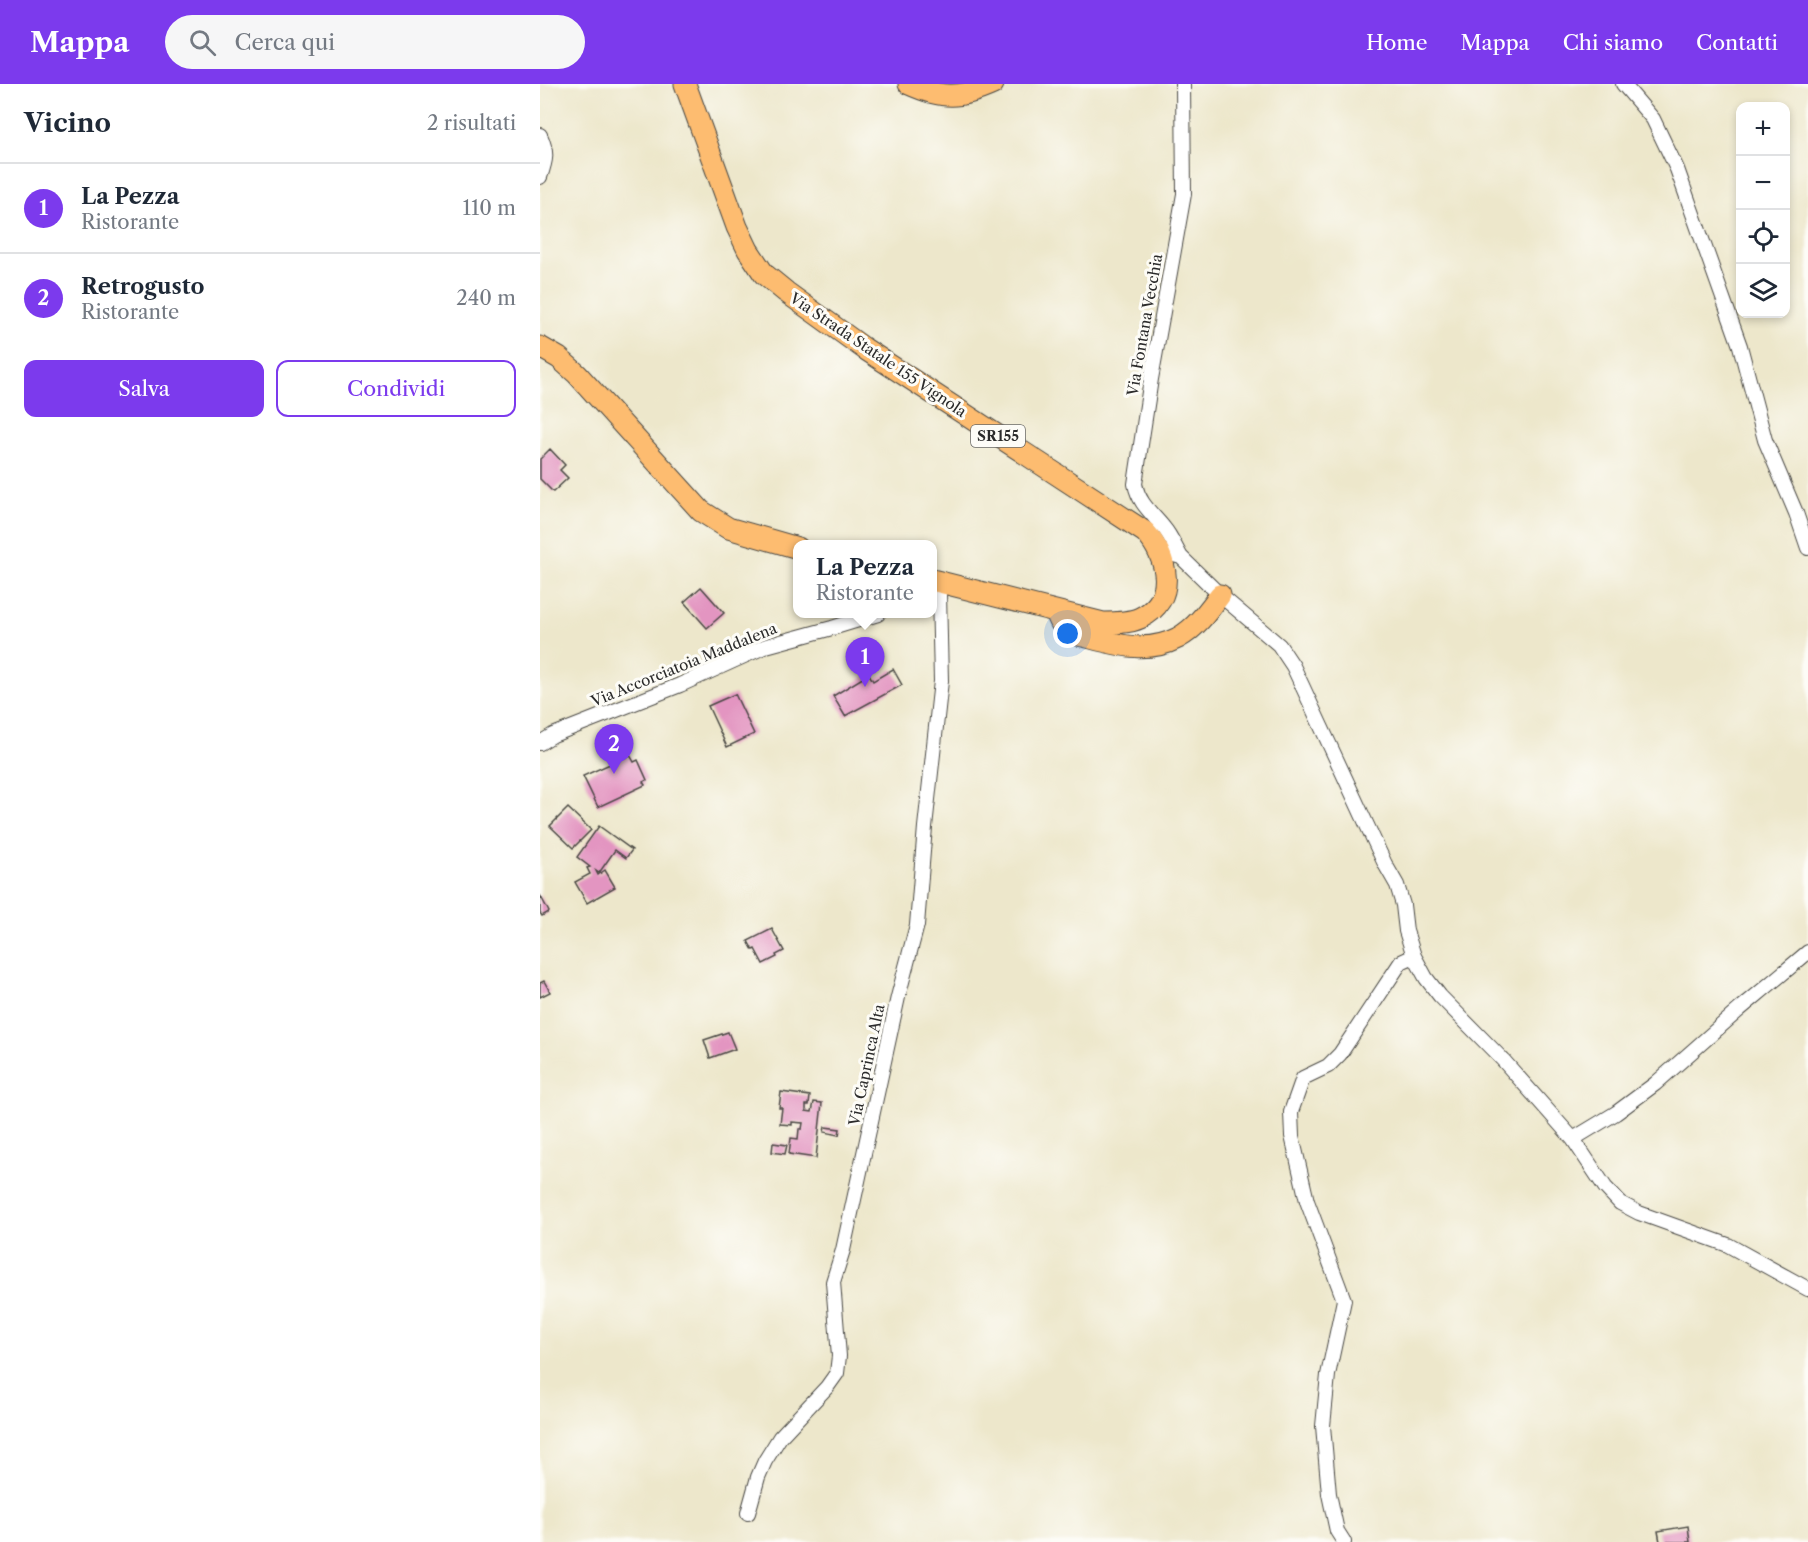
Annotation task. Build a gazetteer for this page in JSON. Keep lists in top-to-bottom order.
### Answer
{
  "streets": {
    "main road": ["Via Strada Statale 155 Vignola", "SR155"],
    "street": ["Via Fontana Vecchia", "Via Accorciatoia Maddalena", "Via Caprinca Alta"]
  },
  "page": {
    "header": "Mappa",
    "search": "Cerca qui",
    "nav": [
      "Home",
      "Mappa",
      "Chi siamo",
      "Contatti"
    ],
    "heading": ["Vicino", "2 risultati"],
    "map_buttons": ["+", "−"],
    "list": [
      {
        "mark": "1",
        "name": "La Pezza",
        "note": "Ristorante",
        "value": "110 m"
      },
      {
        "mark": "2",
        "name": "Retrogusto",
        "note": "Ristorante",
        "value": "240 m"
      }
    ],
    "buttons": ["Salva", "Condividi"],
    "popup": ["La Pezza", "Ristorante"],
    "pins": ["1", "2"]
  }
}
